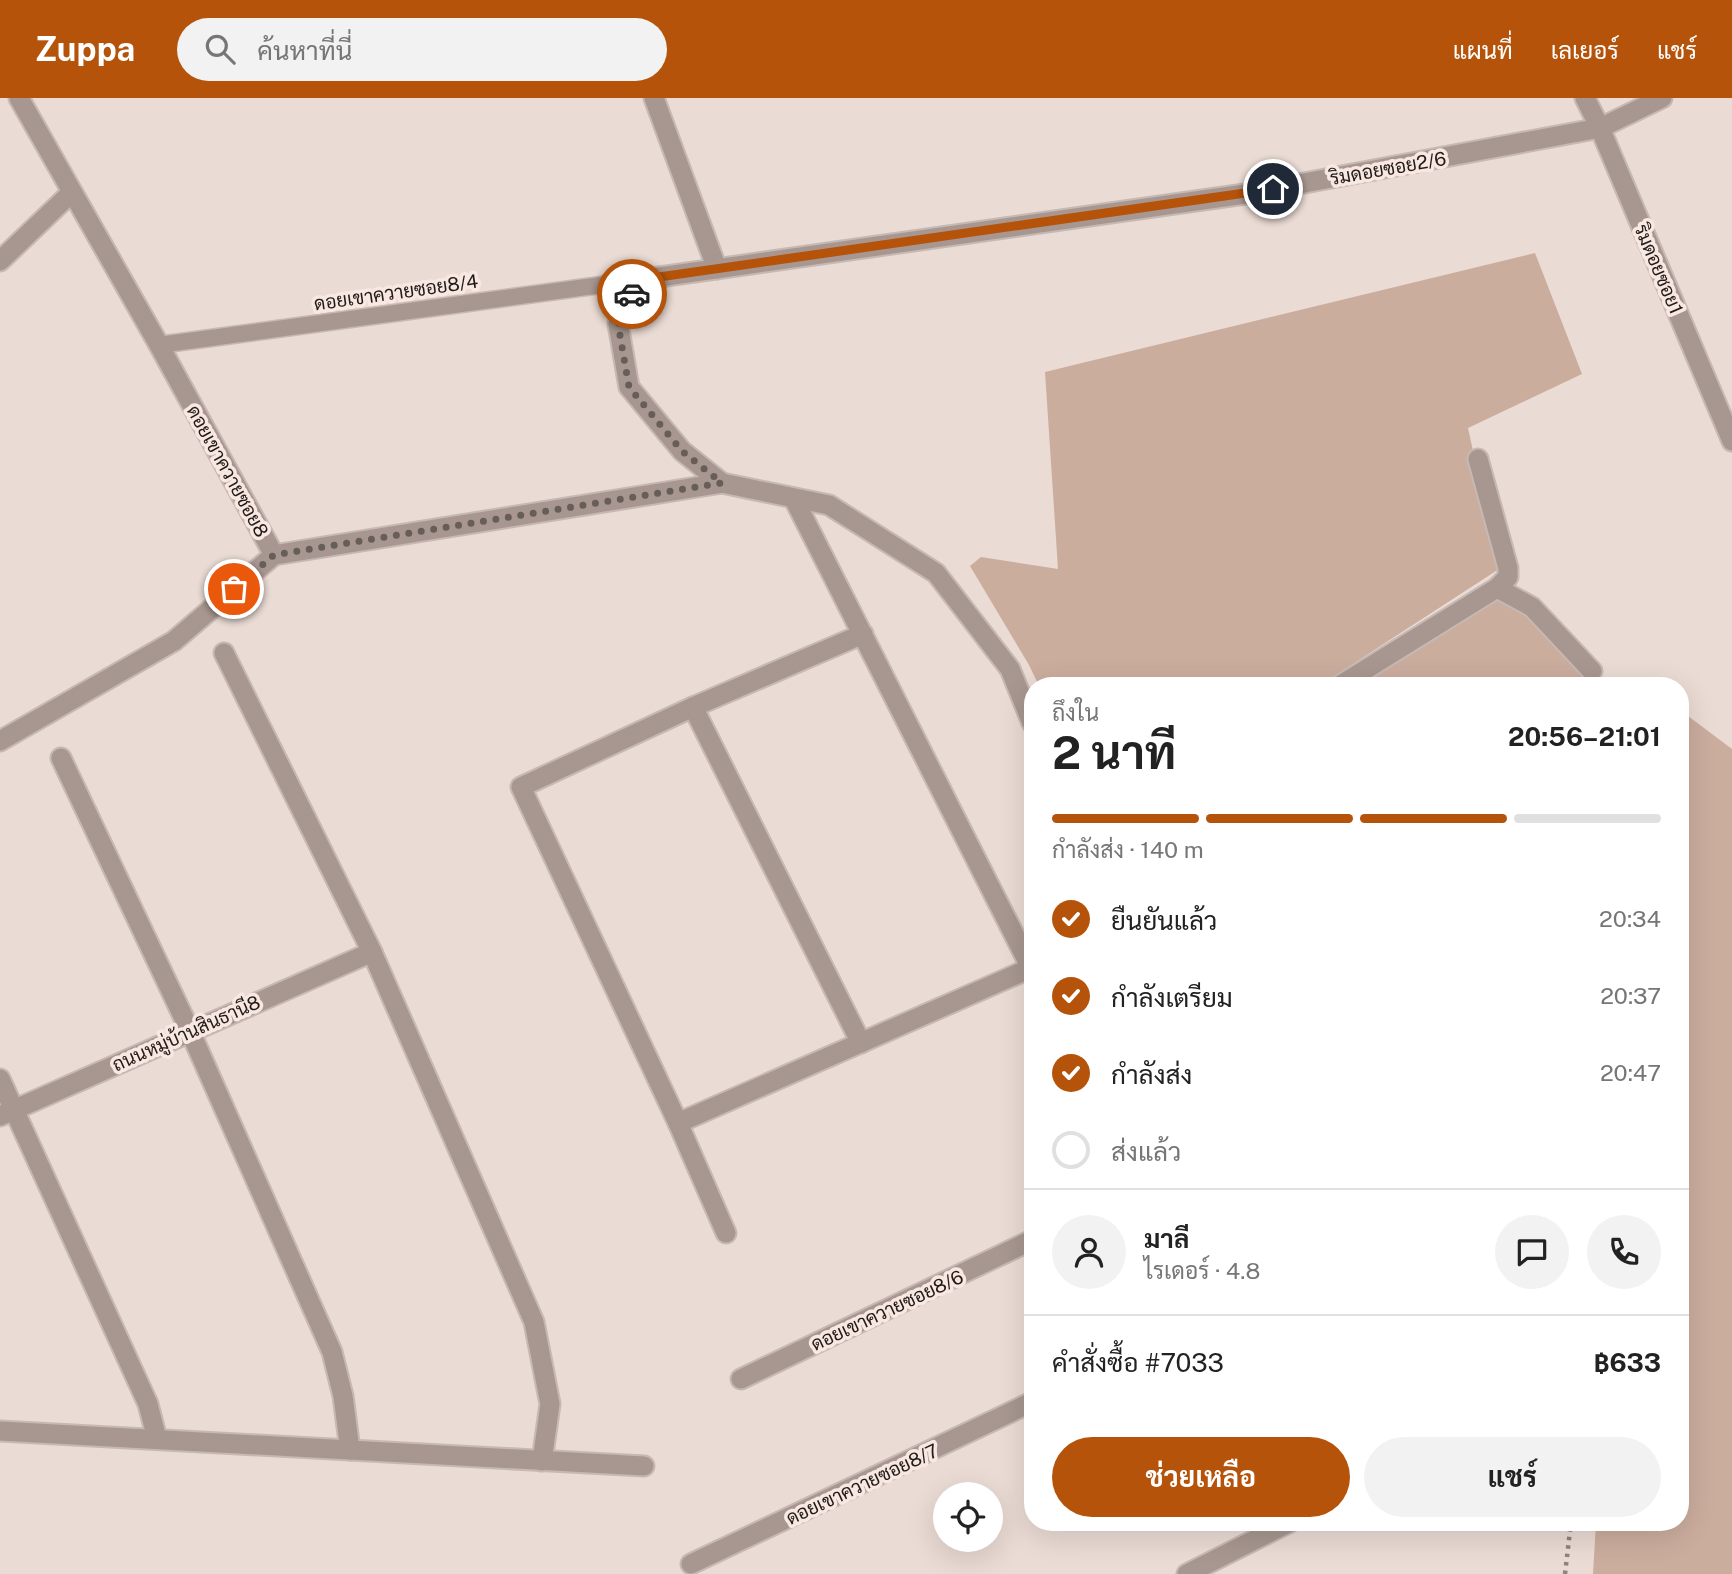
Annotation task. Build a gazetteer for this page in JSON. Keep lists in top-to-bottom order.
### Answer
{
  "streets": {
    "street": [
      "ริมดอยซอย2/6",
      "ริมดอยซอย1",
      "ดอยเขาควายซอย8",
      "ถนนหมู่บ้านสินธานี8",
      "ดอยเขาควายซอย8/6",
      "ดอยเขาควายซอย8/7"
    ],
    "lane": ["ดอยเขาควายซอย8/4"]
  },
  "crossings": [
    ["ริมดอยซอย2/6", "ริมดอยซอย1"],
    ["ริมดอยซอย2/6", "ดอยเขาควายซอย8/4"],
    ["ดอยเขาควายซอย8/4", "ดอยเขาควายซอย8"]
  ],
  "page": {
    "header": "Zuppa",
    "search": "ค้นหาที่นี่",
    "nav": ["แผนที่", "เลเยอร์", "แชร์"],
    "heading": ["2 นาที", "ถึงใน", "20:56–21:01"],
    "panel": [
      "มาลี",
      "ไรเดอร์ · 4.8",
      "คำสั่งซื้อ #7033",
      "฿633"
    ],
    "bar": "กำลังส่ง · 140 m",
    "list": [
      ["ยืนยันแล้ว", "20:34"],
      ["กำลังเตรียม", "20:37"],
      ["กำลังส่ง", "20:47"],
      "ส่งแล้ว"
    ],
    "buttons": ["ช่วยเหลือ", "แชร์"]
  }
}
